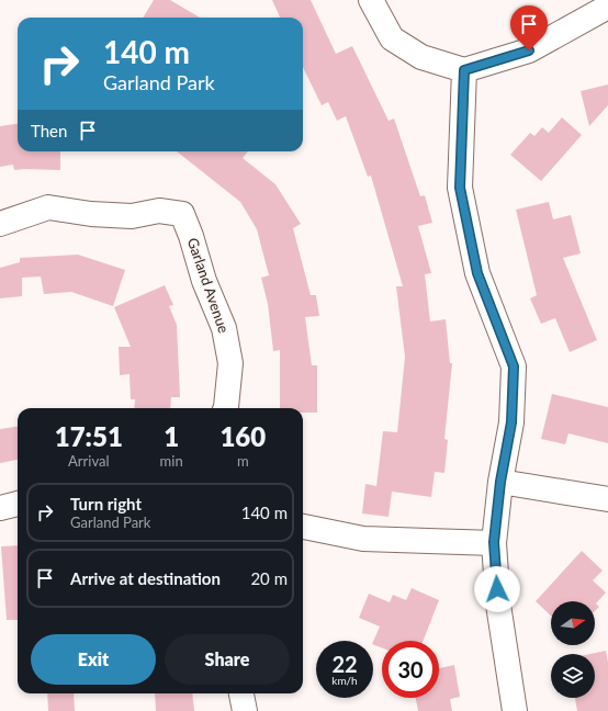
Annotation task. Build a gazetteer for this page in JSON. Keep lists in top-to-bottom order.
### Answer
{
  "streets": {
    "street": ["Garland Avenue"]
  },
  "north": "right",
  "page": {
    "turn": ["140 m", "Garland Park"],
    "then": "Then",
    "eta": [
      "17:51",
      "Arrival",
      "1",
      "min",
      "160",
      "m"
    ],
    "list": [
      {
        "name": "Turn right",
        "note": "Garland Park",
        "value": "140 m"
      },
      {
        "name": "Arrive at destination",
        "value": "20 m"
      }
    ],
    "buttons": ["Exit", "Share"],
    "speed": "22 km/h",
    "limit": "30"
  }
}
